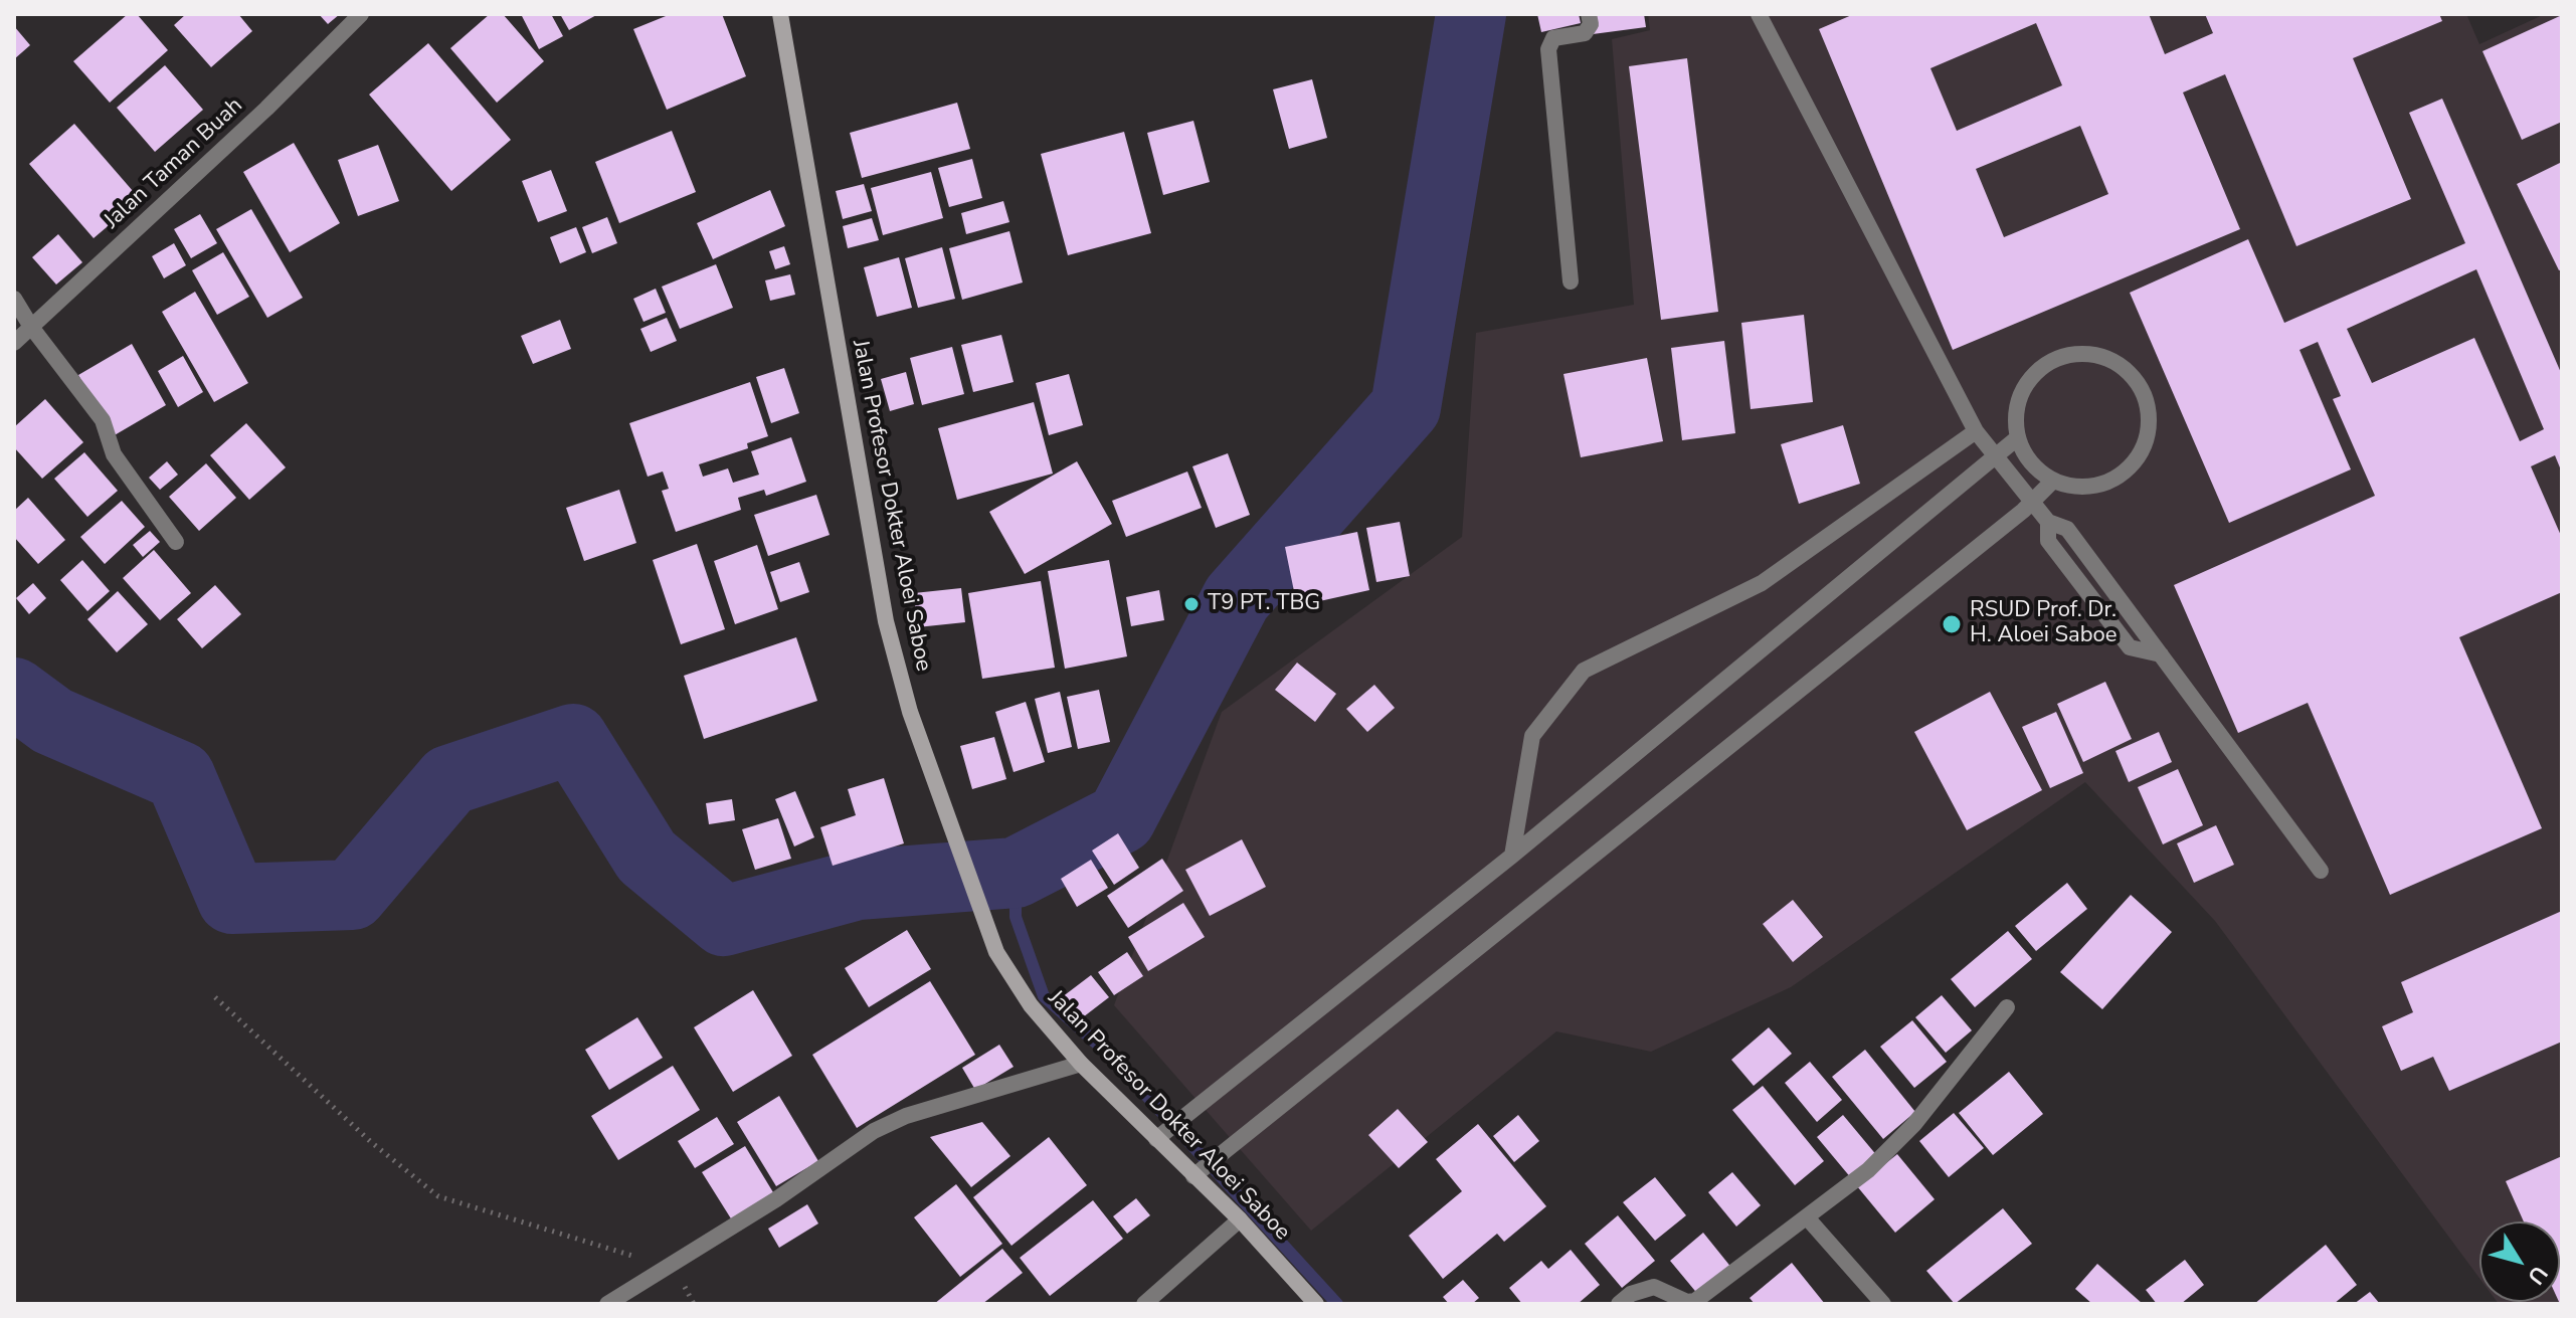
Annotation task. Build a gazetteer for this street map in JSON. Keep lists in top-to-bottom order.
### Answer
{
  "streets": {
    "street": ["Jalan Taman Buah", "Jalan Profesor Dokter Aloei Saboe"]
  },
  "places": ["T9 PT. TBG", "RSUD Prof. Dr. H. Aloei Saboe"],
  "north": "bottom right"
}
